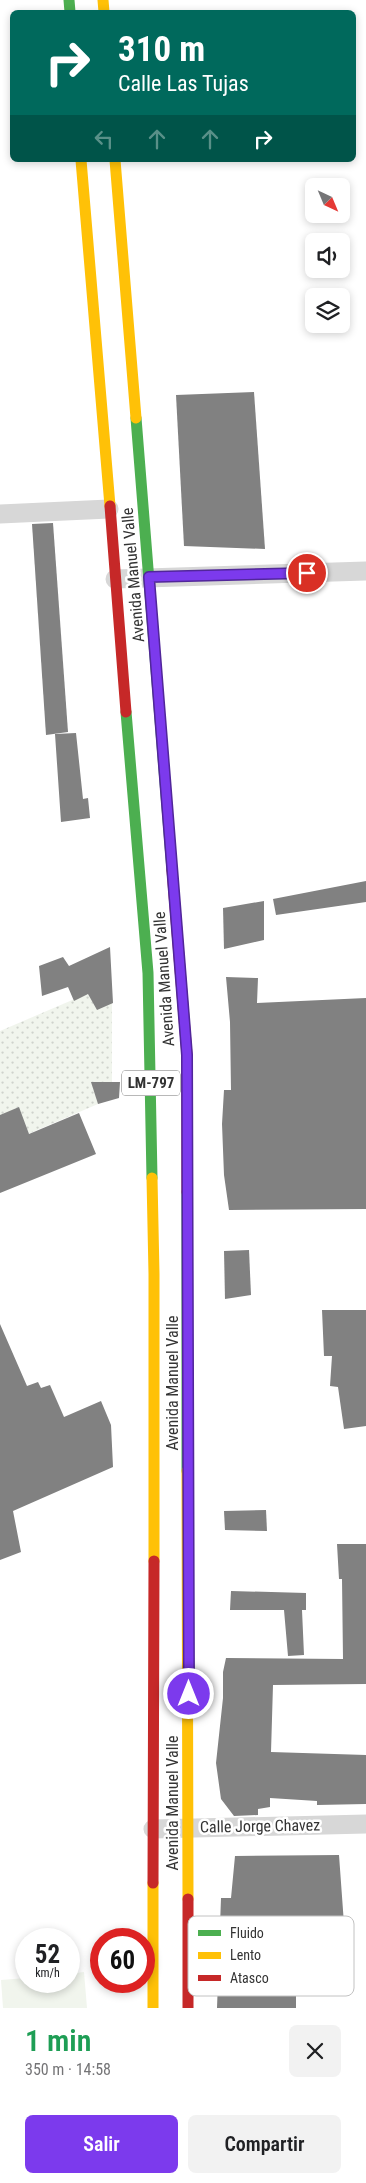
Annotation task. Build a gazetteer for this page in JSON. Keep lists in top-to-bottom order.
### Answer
{
  "streets": {
    "main road": ["Avenida Manuel Valle", "LM-797"],
    "street": ["Calle Jorge Chavez"]
  },
  "crossings": [
    ["Avenida Manuel Valle", "Calle Jorge Chavez"]
  ],
  "legend": ["Fluido", "Lento", "Atasco"],
  "north": "bottom right",
  "page": {
    "turn": ["310 m", "Calle Las Tujas"],
    "speed": "52 km/h",
    "limit": "60",
    "heading": ["1 min", "350 m · 14:58"],
    "buttons": ["Salir", "Compartir"]
  }
}
